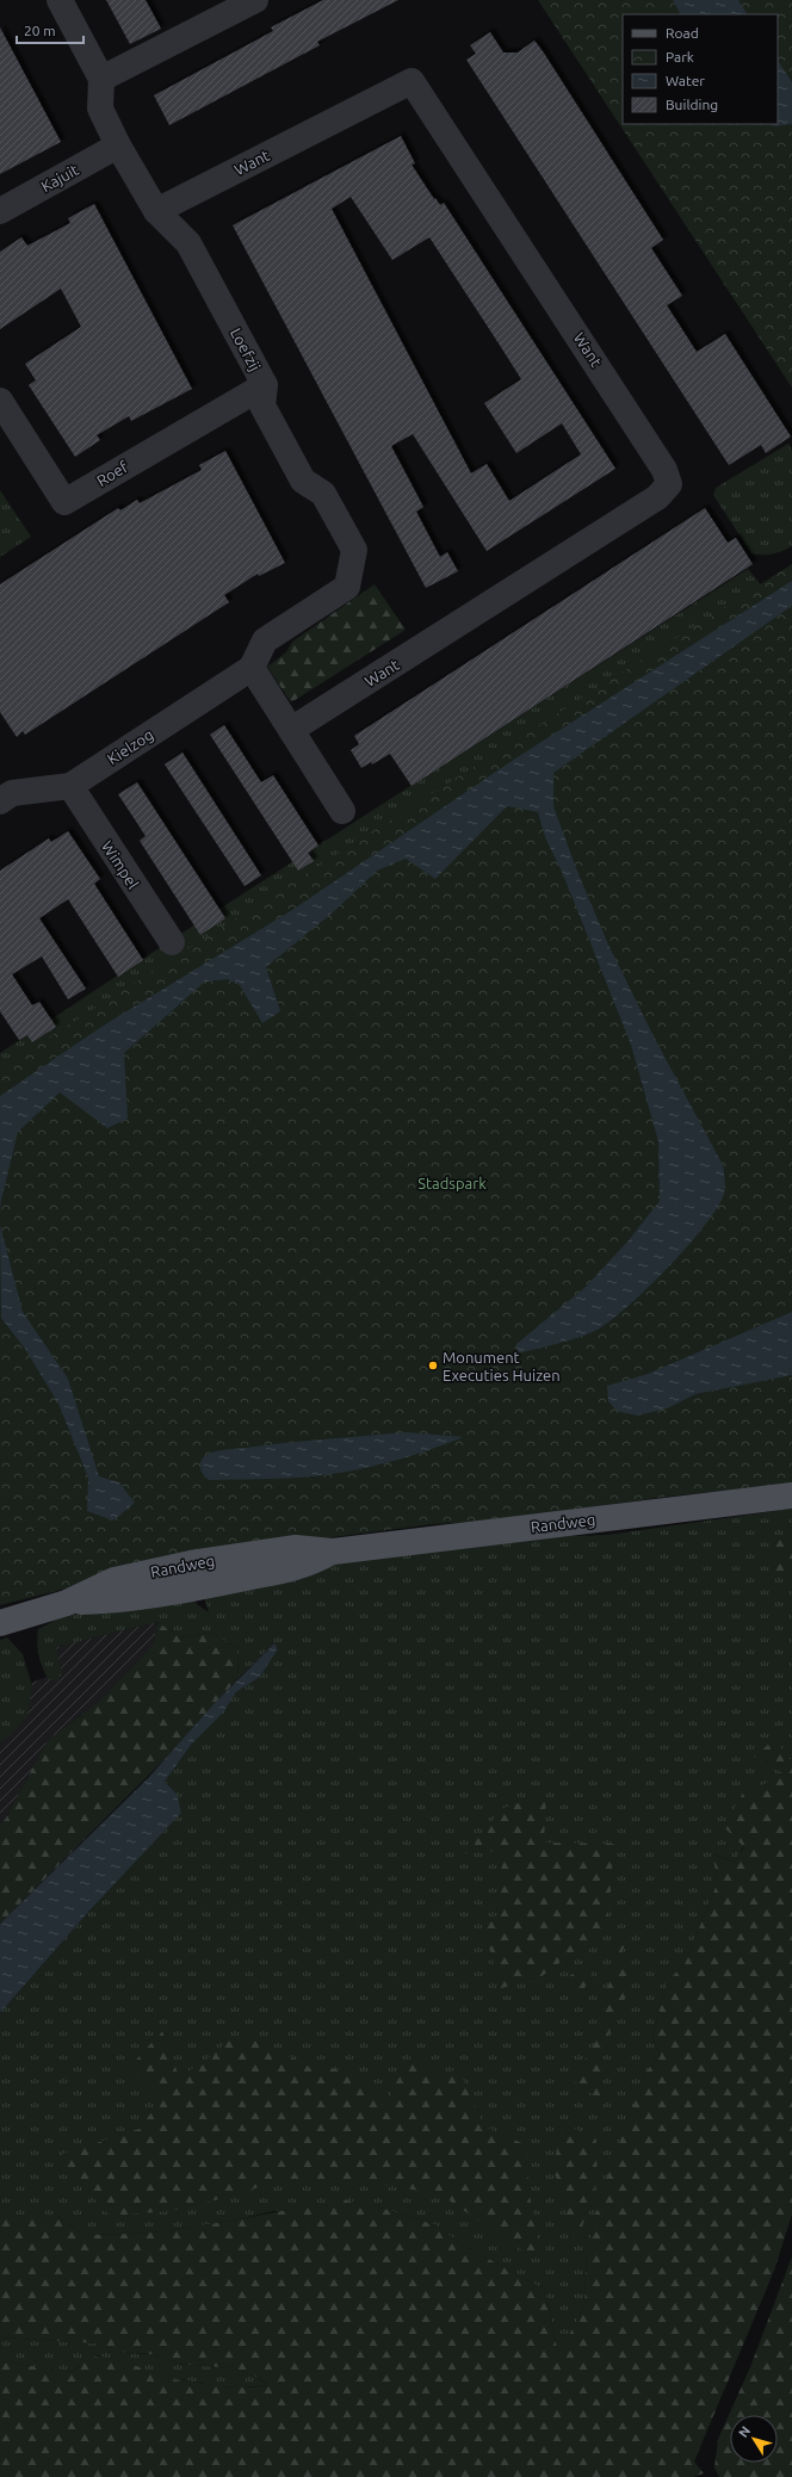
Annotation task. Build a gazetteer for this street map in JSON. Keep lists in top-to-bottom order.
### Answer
{
  "streets": {
    "main road": ["Randweg"],
    "street": [
      "Want",
      "Kajuit",
      "Loefzij",
      "Roef",
      "Kielzog",
      "Wimpel"
    ]
  },
  "crossings": [
    ["Want", "Loefzij"],
    ["Kajuit", "Loefzij"],
    ["Loefzij", "Roef"],
    ["Loefzij", "Kielzog"],
    ["Kielzog", "Wimpel"]
  ],
  "parks": ["Stadspark"],
  "places": ["Monument Executies Huizen"],
  "legend": [
    "Road",
    "Park",
    "Water",
    "Building"
  ],
  "scale_bar": "20 m",
  "north": "top left"
}
